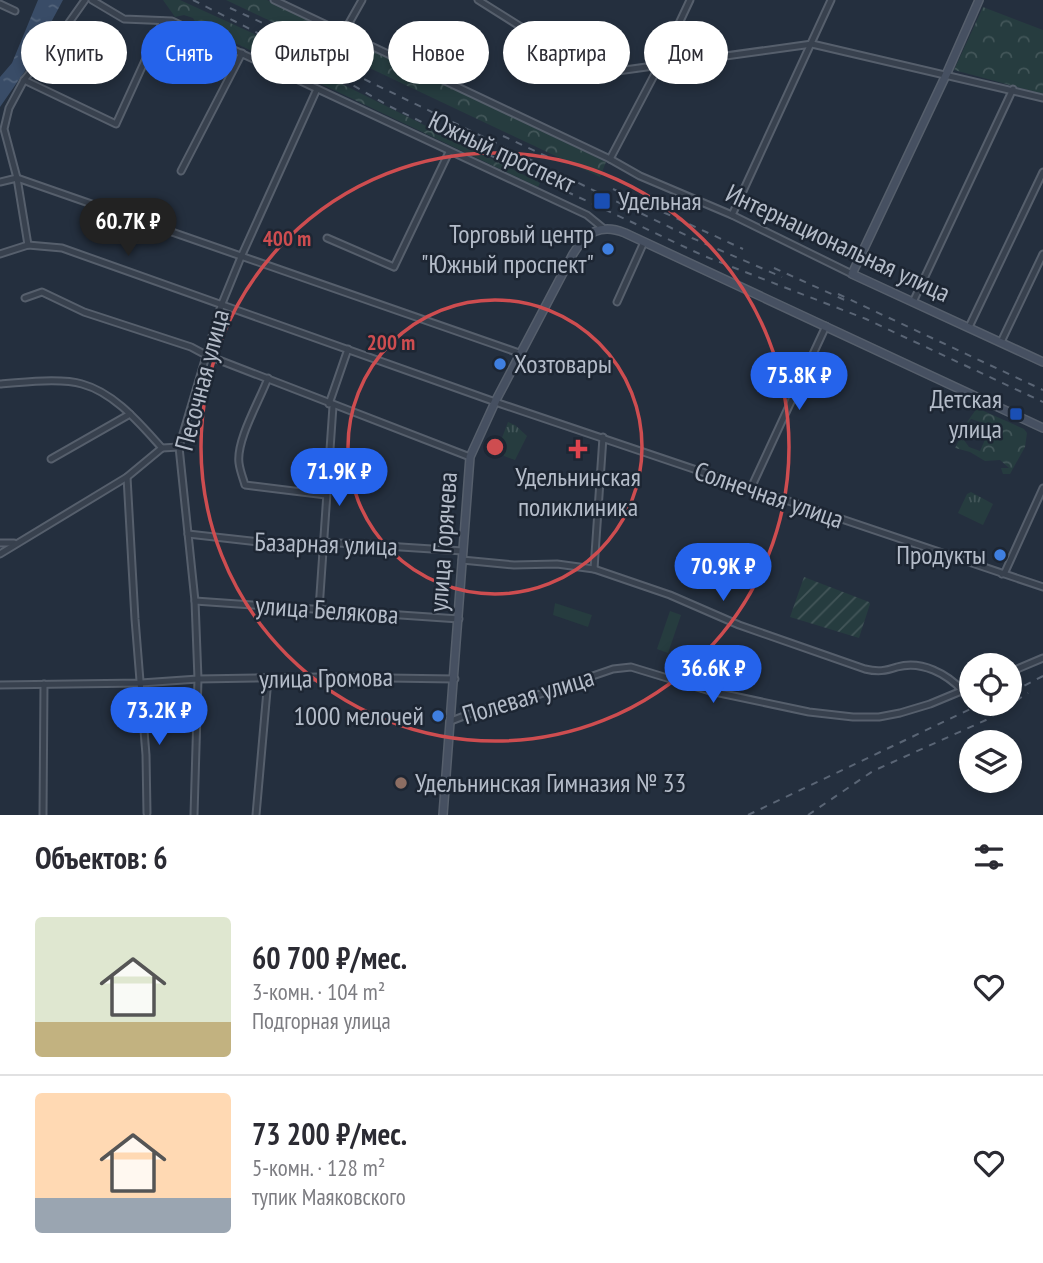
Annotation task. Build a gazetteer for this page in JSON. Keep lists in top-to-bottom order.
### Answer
{
  "streets": {
    "main road": ["Южный проспект", "Интернациональная улица", "улица Горячева"],
    "street": [
      "Песочная улица",
      "Солнечная улица",
      "Базарная улица",
      "улица Белякова",
      "улица Громова",
      "Полевая улица"
    ]
  },
  "crossings": [
    ["Южный проспект", "Песочная улица"],
    ["Южный проспект", "улица Горячева"],
    ["Песочная улица", "Солнечная улица"],
    ["Песочная улица", "Базарная улица"],
    ["Песочная улица", "улица Белякова"],
    ["Песочная улица", "улица Громова"],
    ["Солнечная улица", "улица Горячева"],
    ["улица Горячева", "Базарная улица"],
    ["улица Горячева", "улица Белякова"],
    ["улица Горячева", "улица Громова"],
    ["улица Горячева", "Полевая улица"]
  ],
  "places": {
    "transit": ["Удельная", "Детская улица"],
    "other": [
      "Торговый центр \"Южный проспект\"",
      "Хозтовары",
      "Продукты",
      "1000 мелочей",
      "Удельнинская Гимназия № 33"
    ],
    "health": ["Удельнинская поликлиника"]
  },
  "page": {
    "chip": [
      "Купить",
      "Снять",
      "Фильтры",
      "Новое",
      "Квартира",
      "Дом"
    ],
    "price": [
      "60.7K ₽",
      "75.8K ₽",
      "71.9K ₽",
      "70.9K ₽",
      "36.6K ₽",
      "73.2K ₽"
    ],
    "heading": "Объектов: 6",
    "list": [
      {
        "name": "60 700 ₽/мес.",
        "note": "3-комн. · 104 m² · Подгорная улица"
      },
      {
        "name": "73 200 ₽/мес.",
        "note": "5-комн. · 128 m² · тупик Маяковского"
      }
    ]
  },
  "rings": ["400 m", "200 m"]
}
